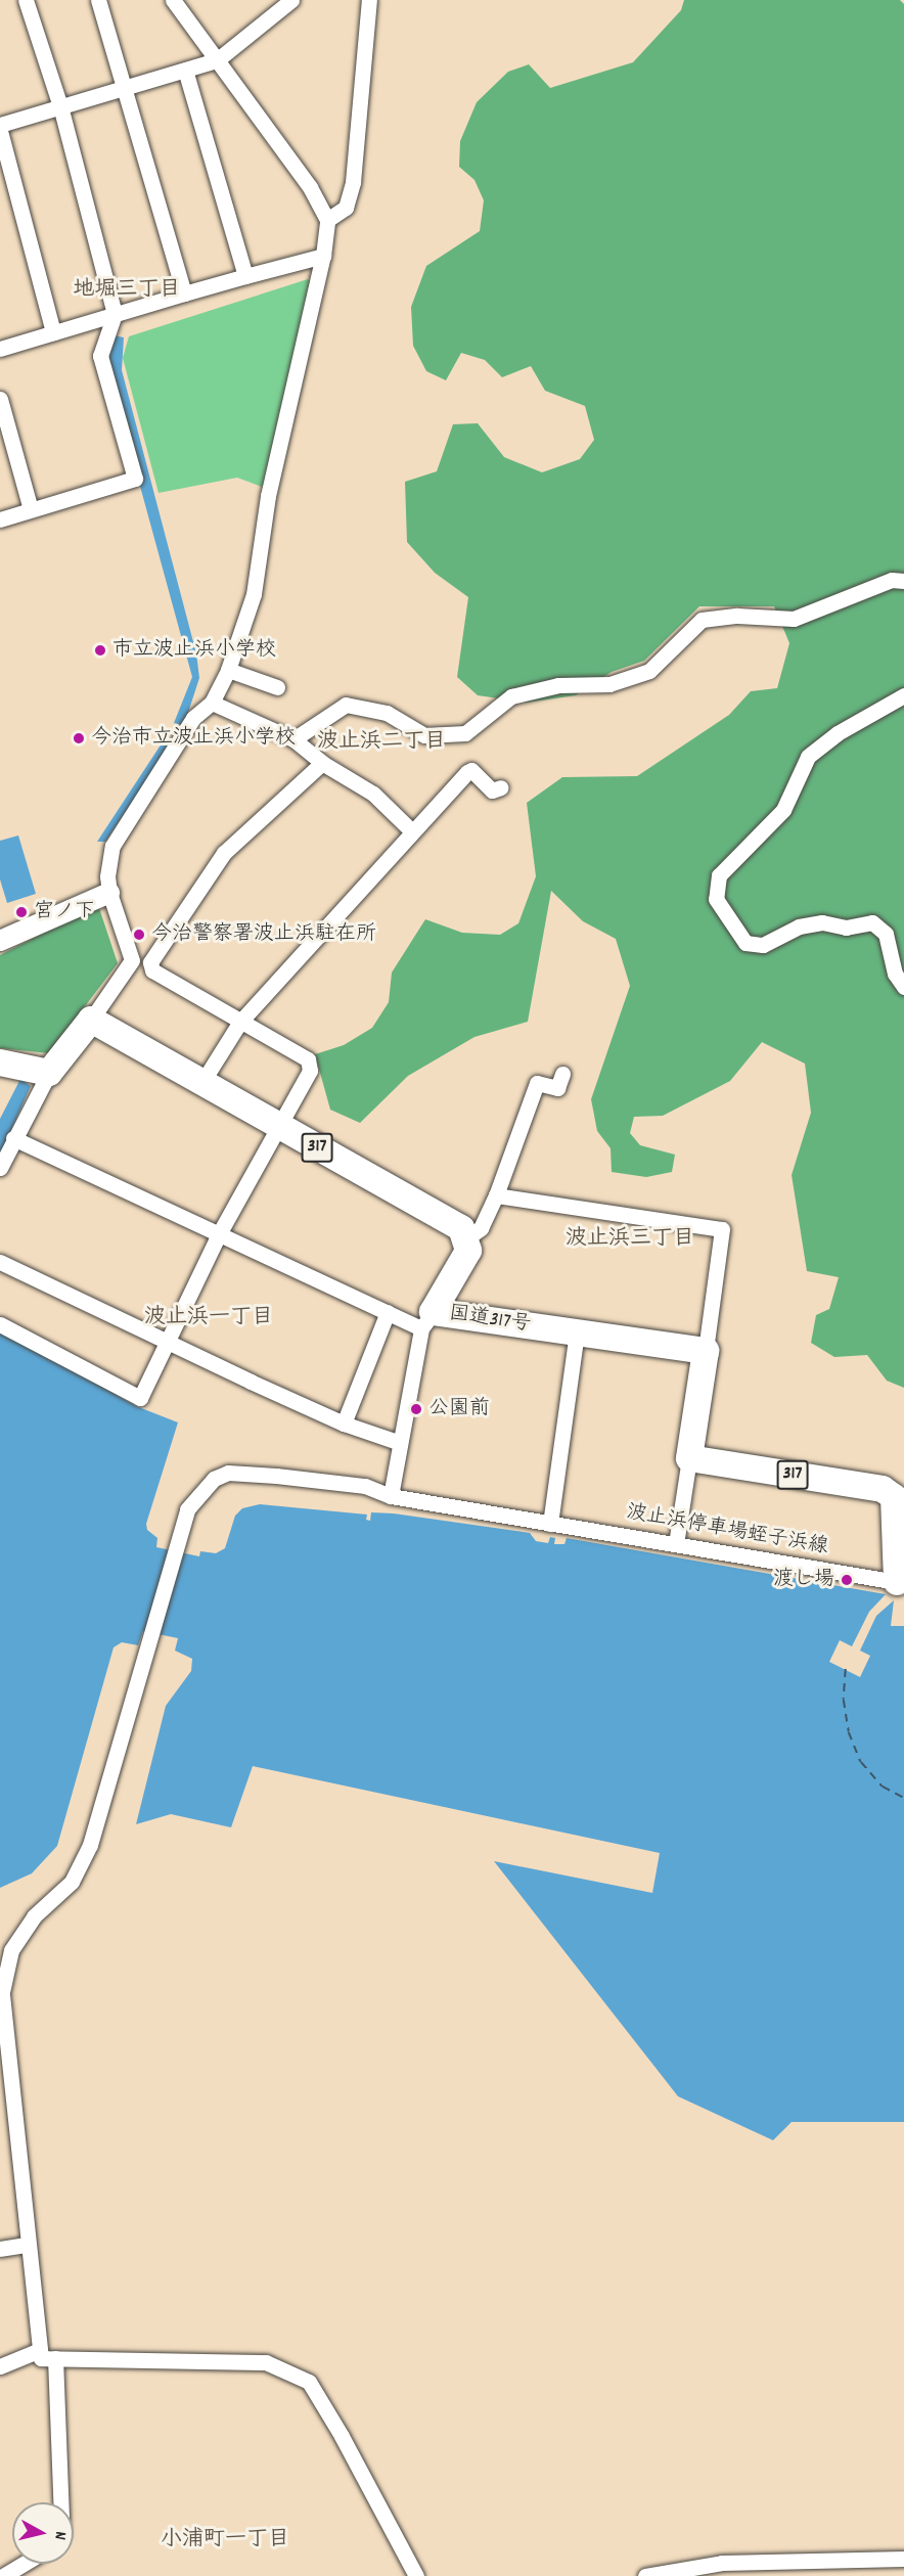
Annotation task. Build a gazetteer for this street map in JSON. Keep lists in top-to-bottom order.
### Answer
{
  "streets": {
    "highway": ["317", "国道317号"],
    "street": ["波止浜停車場蛭子浜線"]
  },
  "crossings": [
    ["317", "国道317号"],
    ["317", "波止浜停車場蛭子浜線"]
  ],
  "districts": [
    "地堀三丁目",
    "波止浜二丁目",
    "波止浜三丁目",
    "波止浜一丁目",
    "小浦町一丁目"
  ],
  "places": [
    "市立波止浜小学校",
    "今治市立波止浜小学校",
    "宮ノ下",
    "今治警察署波止浜駐在所",
    "公園前",
    "渡し場"
  ],
  "north": "right"
}
